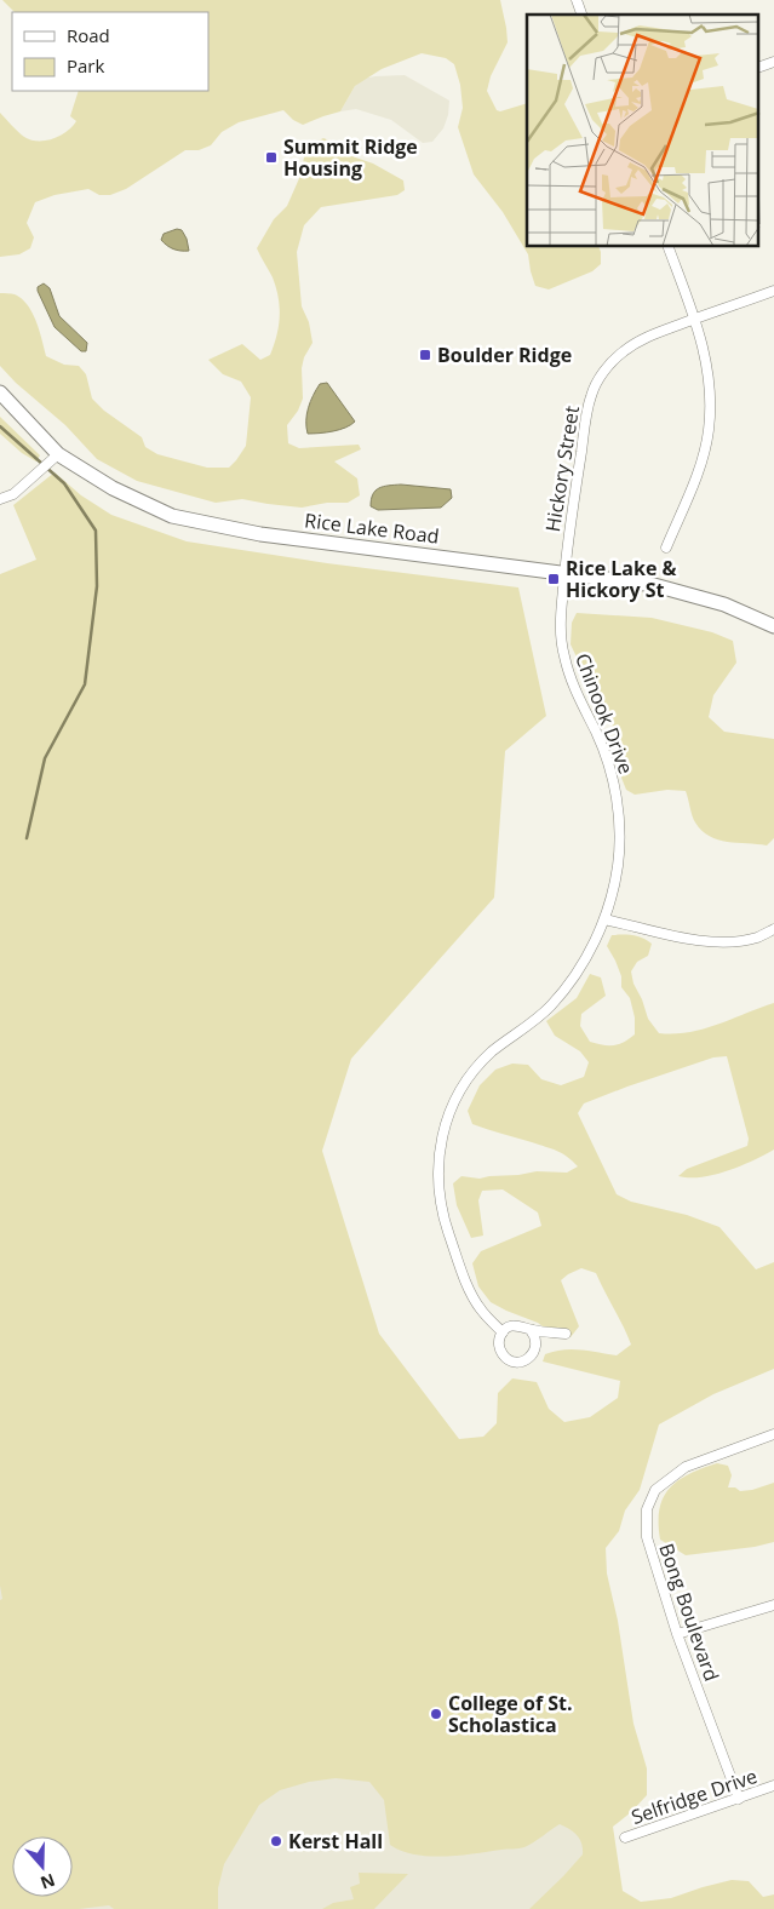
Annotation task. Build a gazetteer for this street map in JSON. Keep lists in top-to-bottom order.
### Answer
{
  "streets": {
    "main road": ["Rice Lake Road"],
    "street": [
      "Hickory Street",
      "Chinook Drive",
      "Bong Boulevard",
      "Selfridge Drive"
    ]
  },
  "crossings": [
    ["Hickory Street", "Rice Lake Road"],
    ["Hickory Street", "Chinook Drive"],
    ["Rice Lake Road", "Chinook Drive"],
    ["Bong Boulevard", "Selfridge Drive"]
  ],
  "places": {
    "transit": ["Summit Ridge Housing", "Boulder Ridge", "Rice Lake & Hickory St"],
    "other": ["College of St. Scholastica", "Kerst Hall"]
  },
  "legend": ["Road", "Park"],
  "north": "bottom"
}
